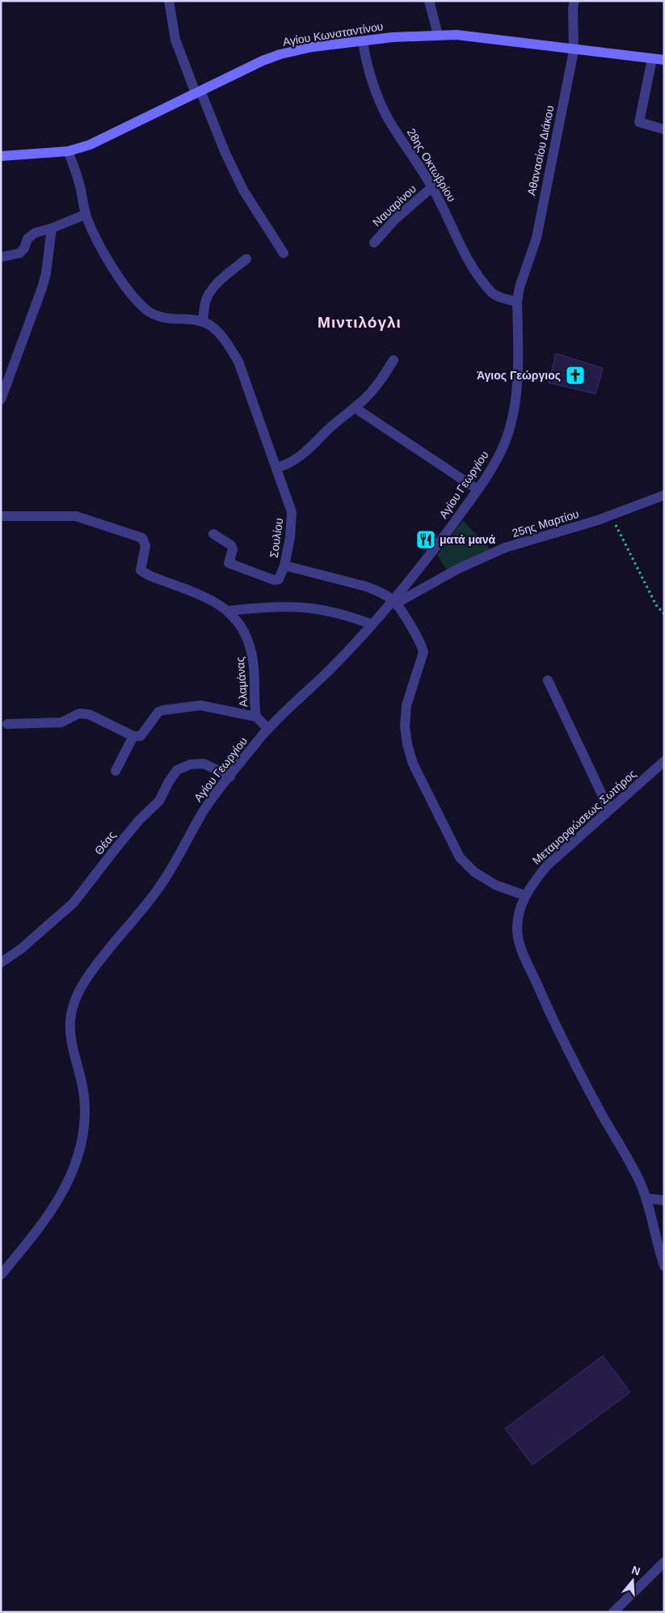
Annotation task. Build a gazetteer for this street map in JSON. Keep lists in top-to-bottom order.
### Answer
{
  "streets": {
    "main road": ["Αγίου Κωνσταντίνου"],
    "street": [
      "Αθανασίου Διάκου",
      "28ης Οκτωβρίου",
      "Ναυαρίνου",
      "Αγίου Γεωργίου",
      "25ης Μαρτίου",
      "Σουλίου",
      "Αλαμάνας",
      "Μεταμορφώσεως Σωτήρος",
      "Θέας"
    ]
  },
  "crossings": [
    ["Αγίου Κωνσταντίνου", "Αθανασίου Διάκου"],
    ["Αγίου Κωνσταντίνου", "28ης Οκτωβρίου"],
    ["Αθανασίου Διάκου", "28ης Οκτωβρίου"],
    ["Αθανασίου Διάκου", "Αγίου Γεωργίου"],
    ["28ης Οκτωβρίου", "Ναυαρίνου"],
    ["28ης Οκτωβρίου", "Αγίου Γεωργίου"],
    ["Αγίου Γεωργίου", "25ης Μαρτίου"],
    ["Αγίου Γεωργίου", "Αλαμάνας"],
    ["Αγίου Γεωργίου", "Θέας"]
  ],
  "districts": ["Μιντιλόγλι"],
  "places": {
    "church": ["Άγιος Γεώργιος"],
    "restaurant": ["ματά μανά"]
  },
  "north": "top"
}
